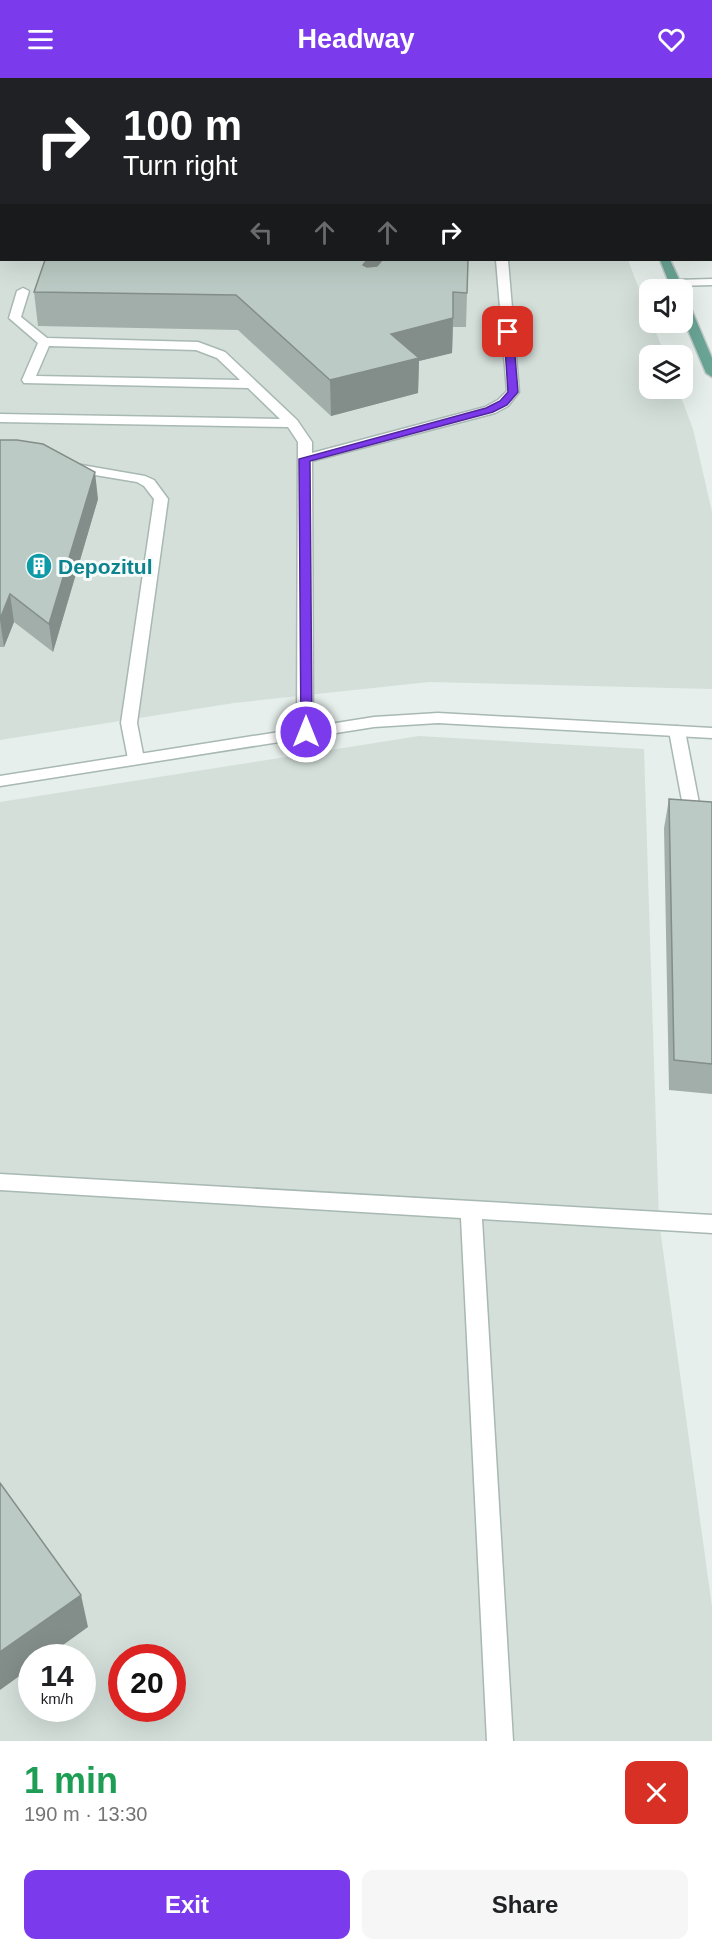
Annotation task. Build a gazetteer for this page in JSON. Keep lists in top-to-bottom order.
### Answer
{
  "places": {
    "building": ["Depozitul"]
  },
  "page": {
    "header": "Headway",
    "turn": ["100 m", "Turn right"],
    "speed": "14 km/h",
    "limit": "20",
    "heading": ["1 min", "190 m · 13:30"],
    "buttons": ["Exit", "Share"]
  }
}
